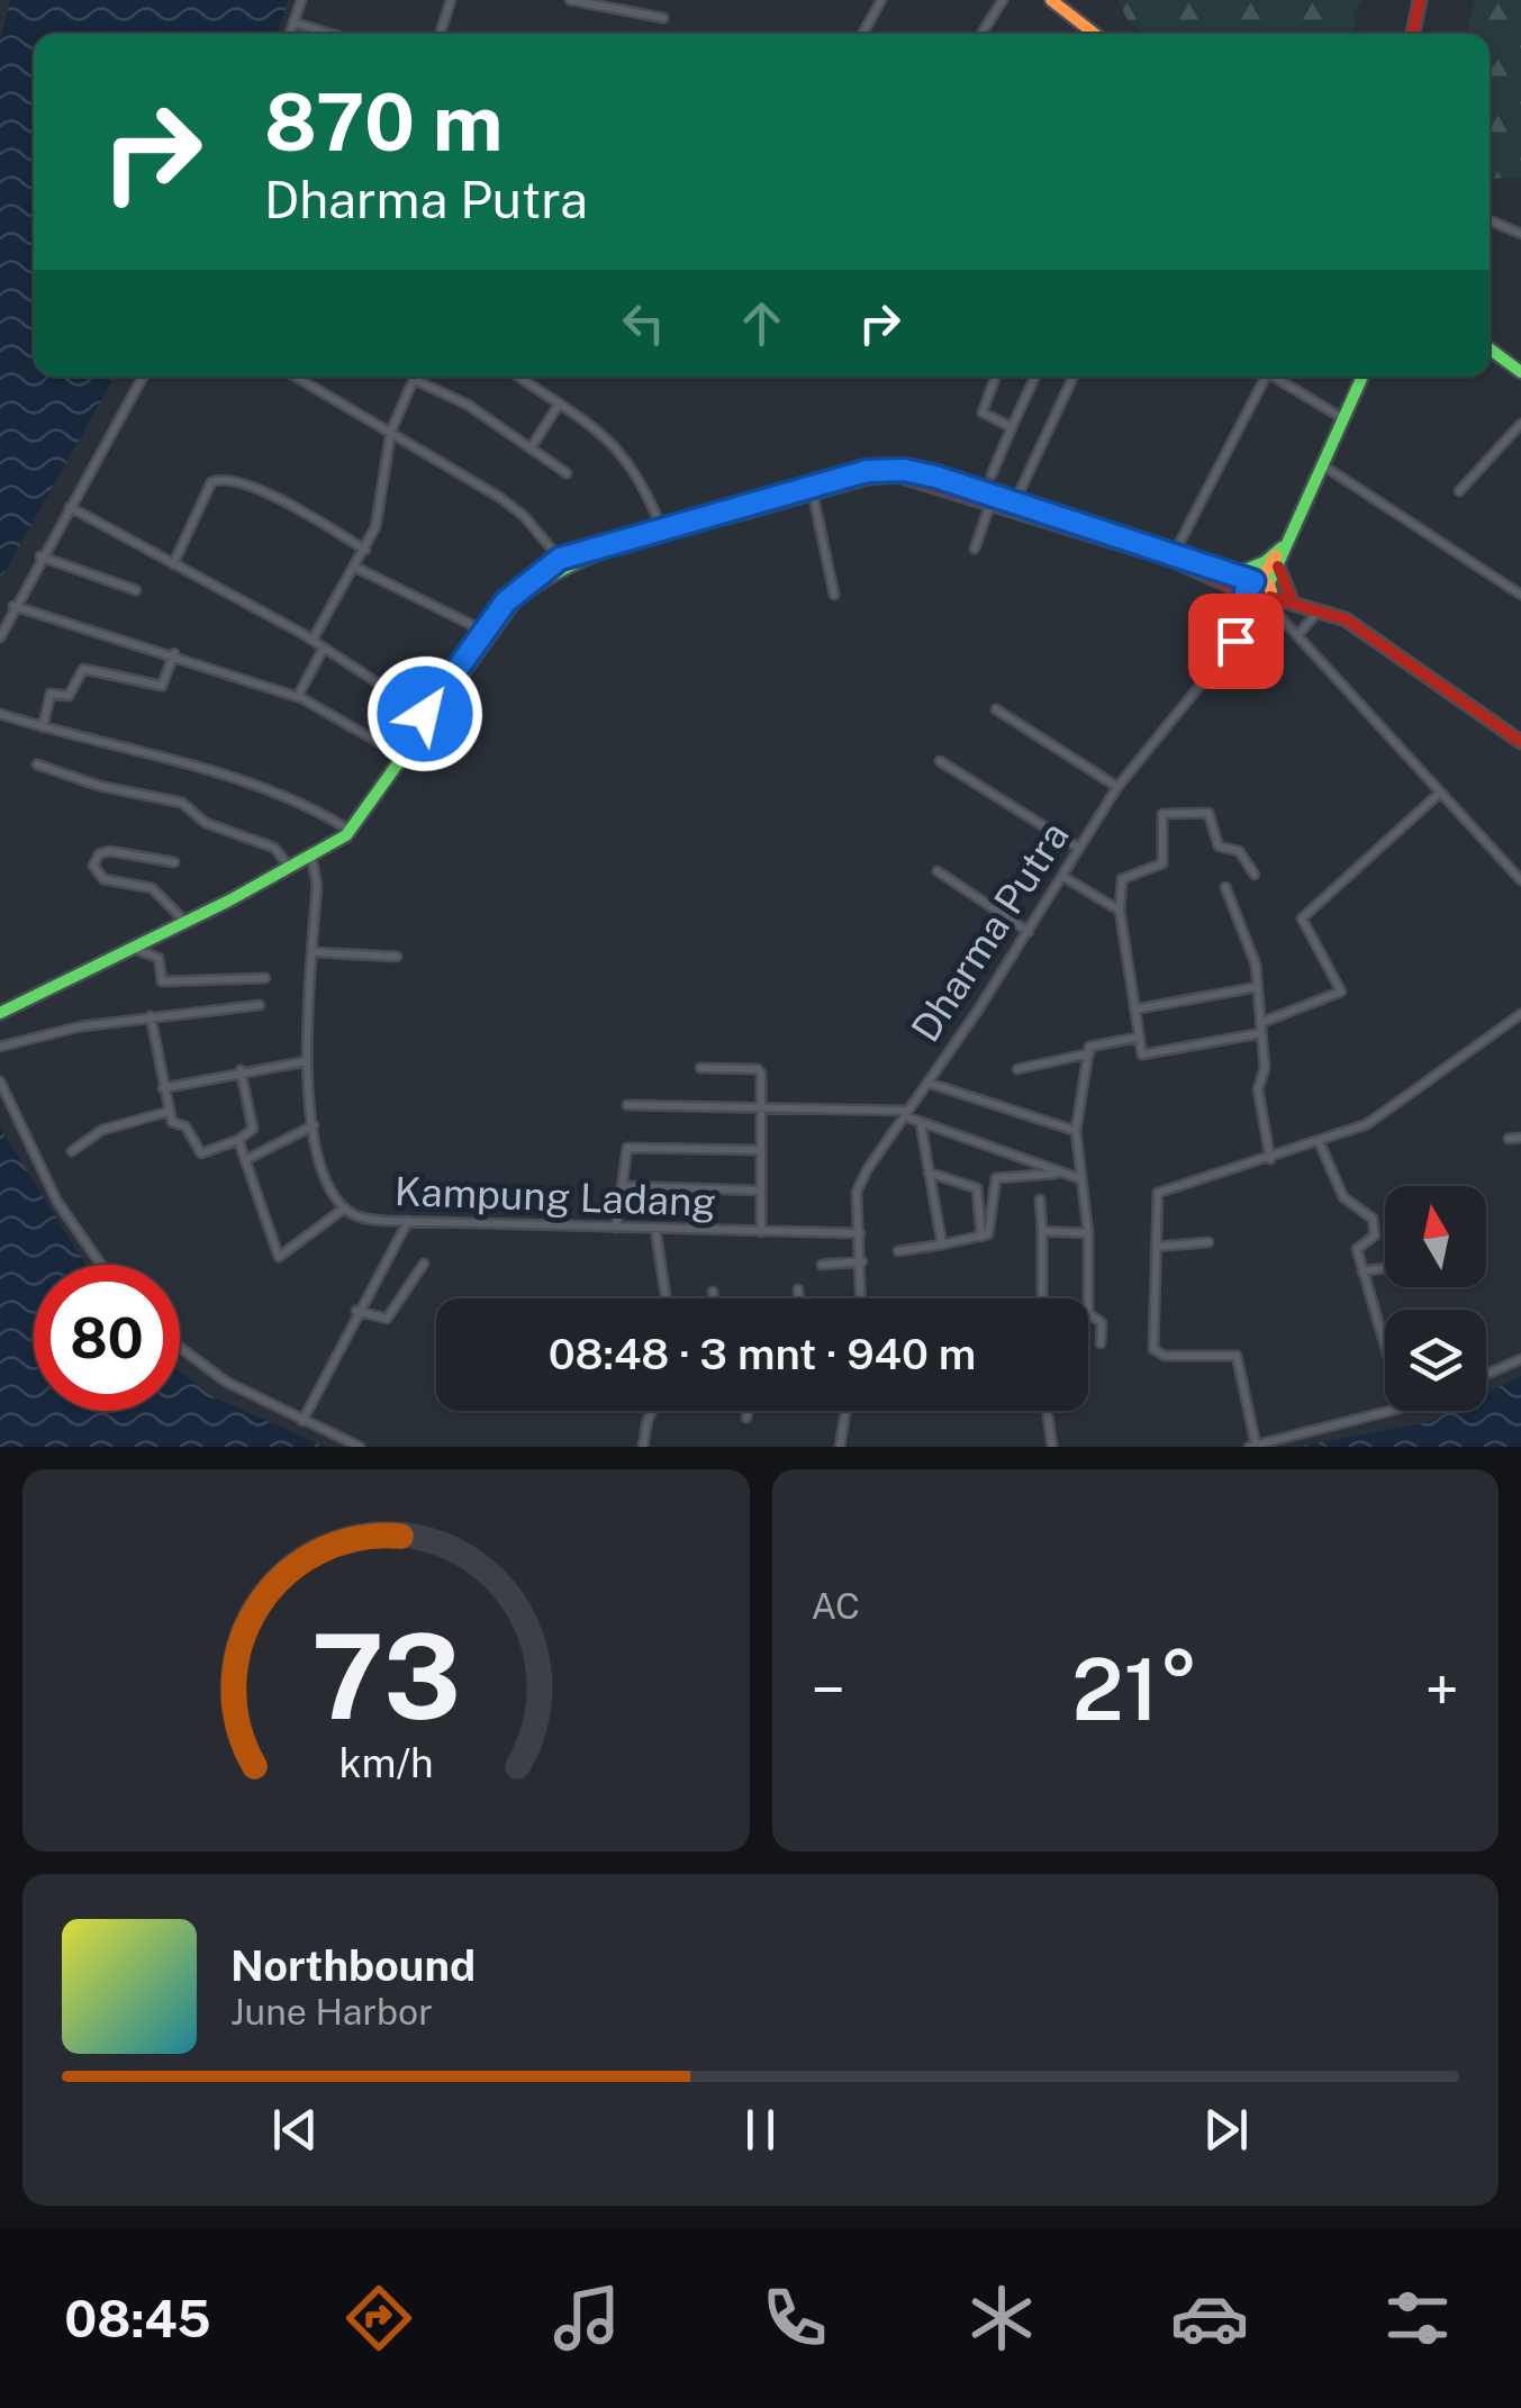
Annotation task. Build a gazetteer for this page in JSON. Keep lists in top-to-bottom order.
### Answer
{
  "streets": {
    "street": ["Dharma Putra", "Kampung Ladang"]
  },
  "crossings": [
    ["Dharma Putra", "Kampung Ladang"]
  ],
  "north": "top",
  "page": {
    "turn": ["870 m", "Dharma Putra"],
    "limit": "80",
    "trip": "08:48 · 3 mnt · 940 m",
    "tile": "AC",
    "heat": ["−", "21°", "+"],
    "song": ["Northbound", "June Harbor"],
    "tabs": "08:45",
    "gauge": ["73", "km/h"]
  }
}
